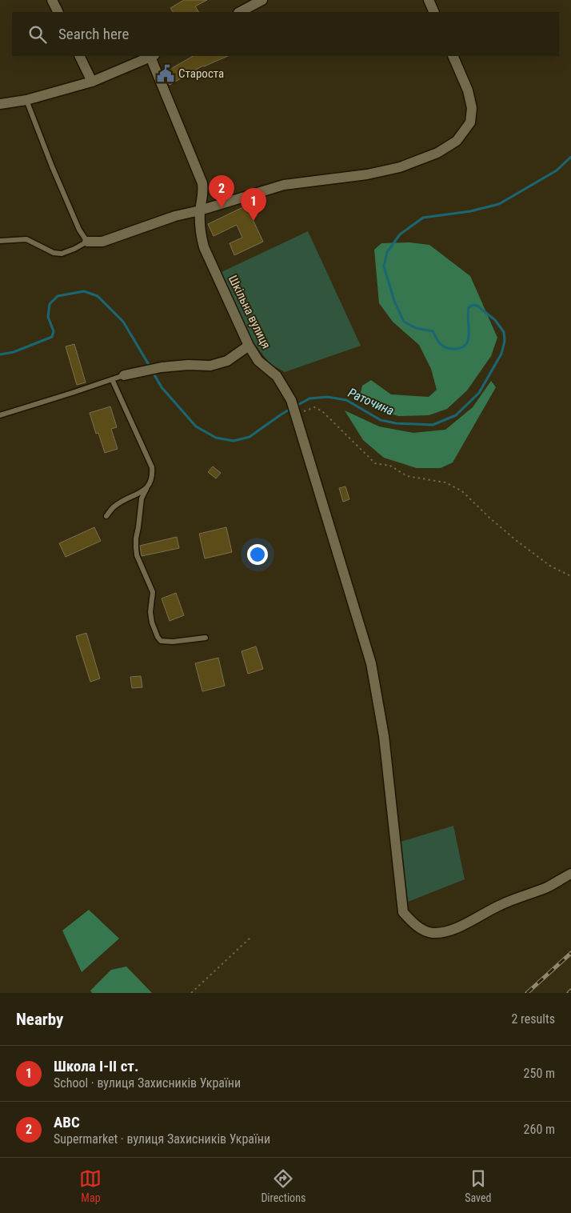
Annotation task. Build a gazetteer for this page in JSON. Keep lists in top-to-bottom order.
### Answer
{
  "streets": {
    "street": ["Шкільна вулиця"]
  },
  "water": ["Раточина"],
  "places": {
    "public building": ["Староста"]
  },
  "page": {
    "search": "Search here",
    "pins": ["2", "1"],
    "heading": ["Nearby", "2 results"],
    "list": [
      {
        "mark": "1",
        "name": "Школа І-ІІ ст.",
        "note": "School · вулиця Захисників України",
        "value": "250 m"
      },
      {
        "mark": "2",
        "name": "ABC",
        "note": "Supermarket · вулиця Захисників України",
        "value": "260 m"
      }
    ],
    "nav": ["Map", "Directions", "Saved"]
  }
}
